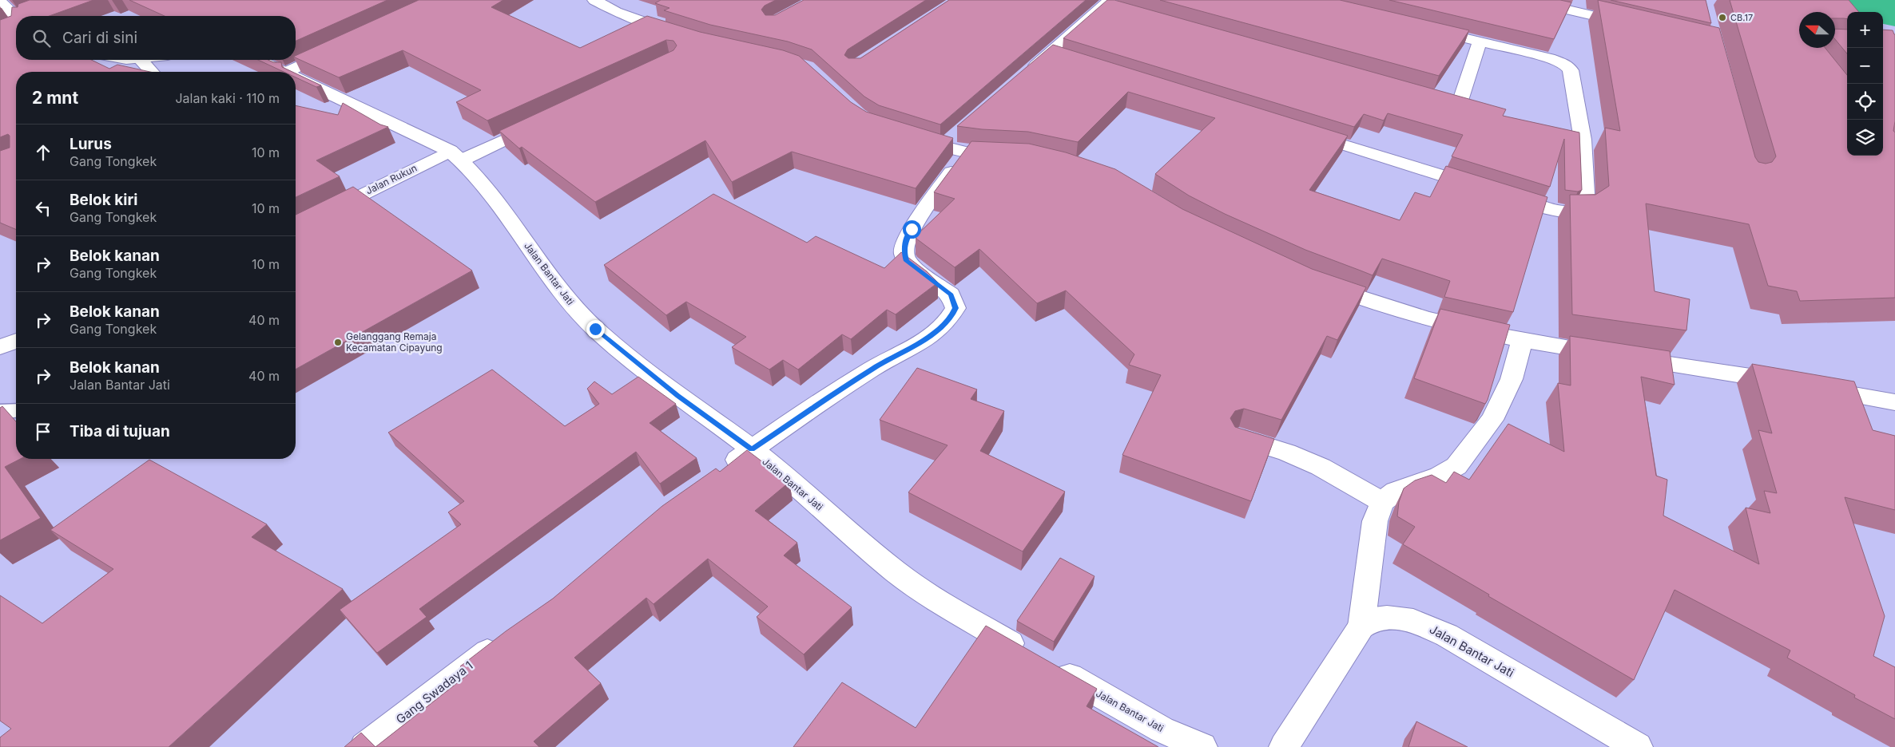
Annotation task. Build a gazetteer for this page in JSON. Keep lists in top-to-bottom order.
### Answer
{
  "streets": {
    "street": ["Jalan Rukun", "Jalan Bantar Jati", "Gang Swadaya 1"]
  },
  "crossings": [
    ["Jalan Rukun", "Jalan Bantar Jati"]
  ],
  "places": ["CB.17", "Gelanggang Remaja Kecamatan Cipayung"],
  "north": "left",
  "page": {
    "map_buttons": ["+", "−"],
    "search": "Cari di sini",
    "heading": ["2 mnt", "Jalan kaki · 110 m"],
    "list": [
      ["Lurus", "Gang Tongkek", "10 m"],
      ["Belok kiri", "Gang Tongkek", "10 m"],
      ["Belok kanan", "Gang Tongkek", "10 m"],
      ["Belok kanan", "Gang Tongkek", "40 m"],
      ["Belok kanan", "Jalan Bantar Jati", "40 m"],
      "Tiba di tujuan"
    ]
  }
}
